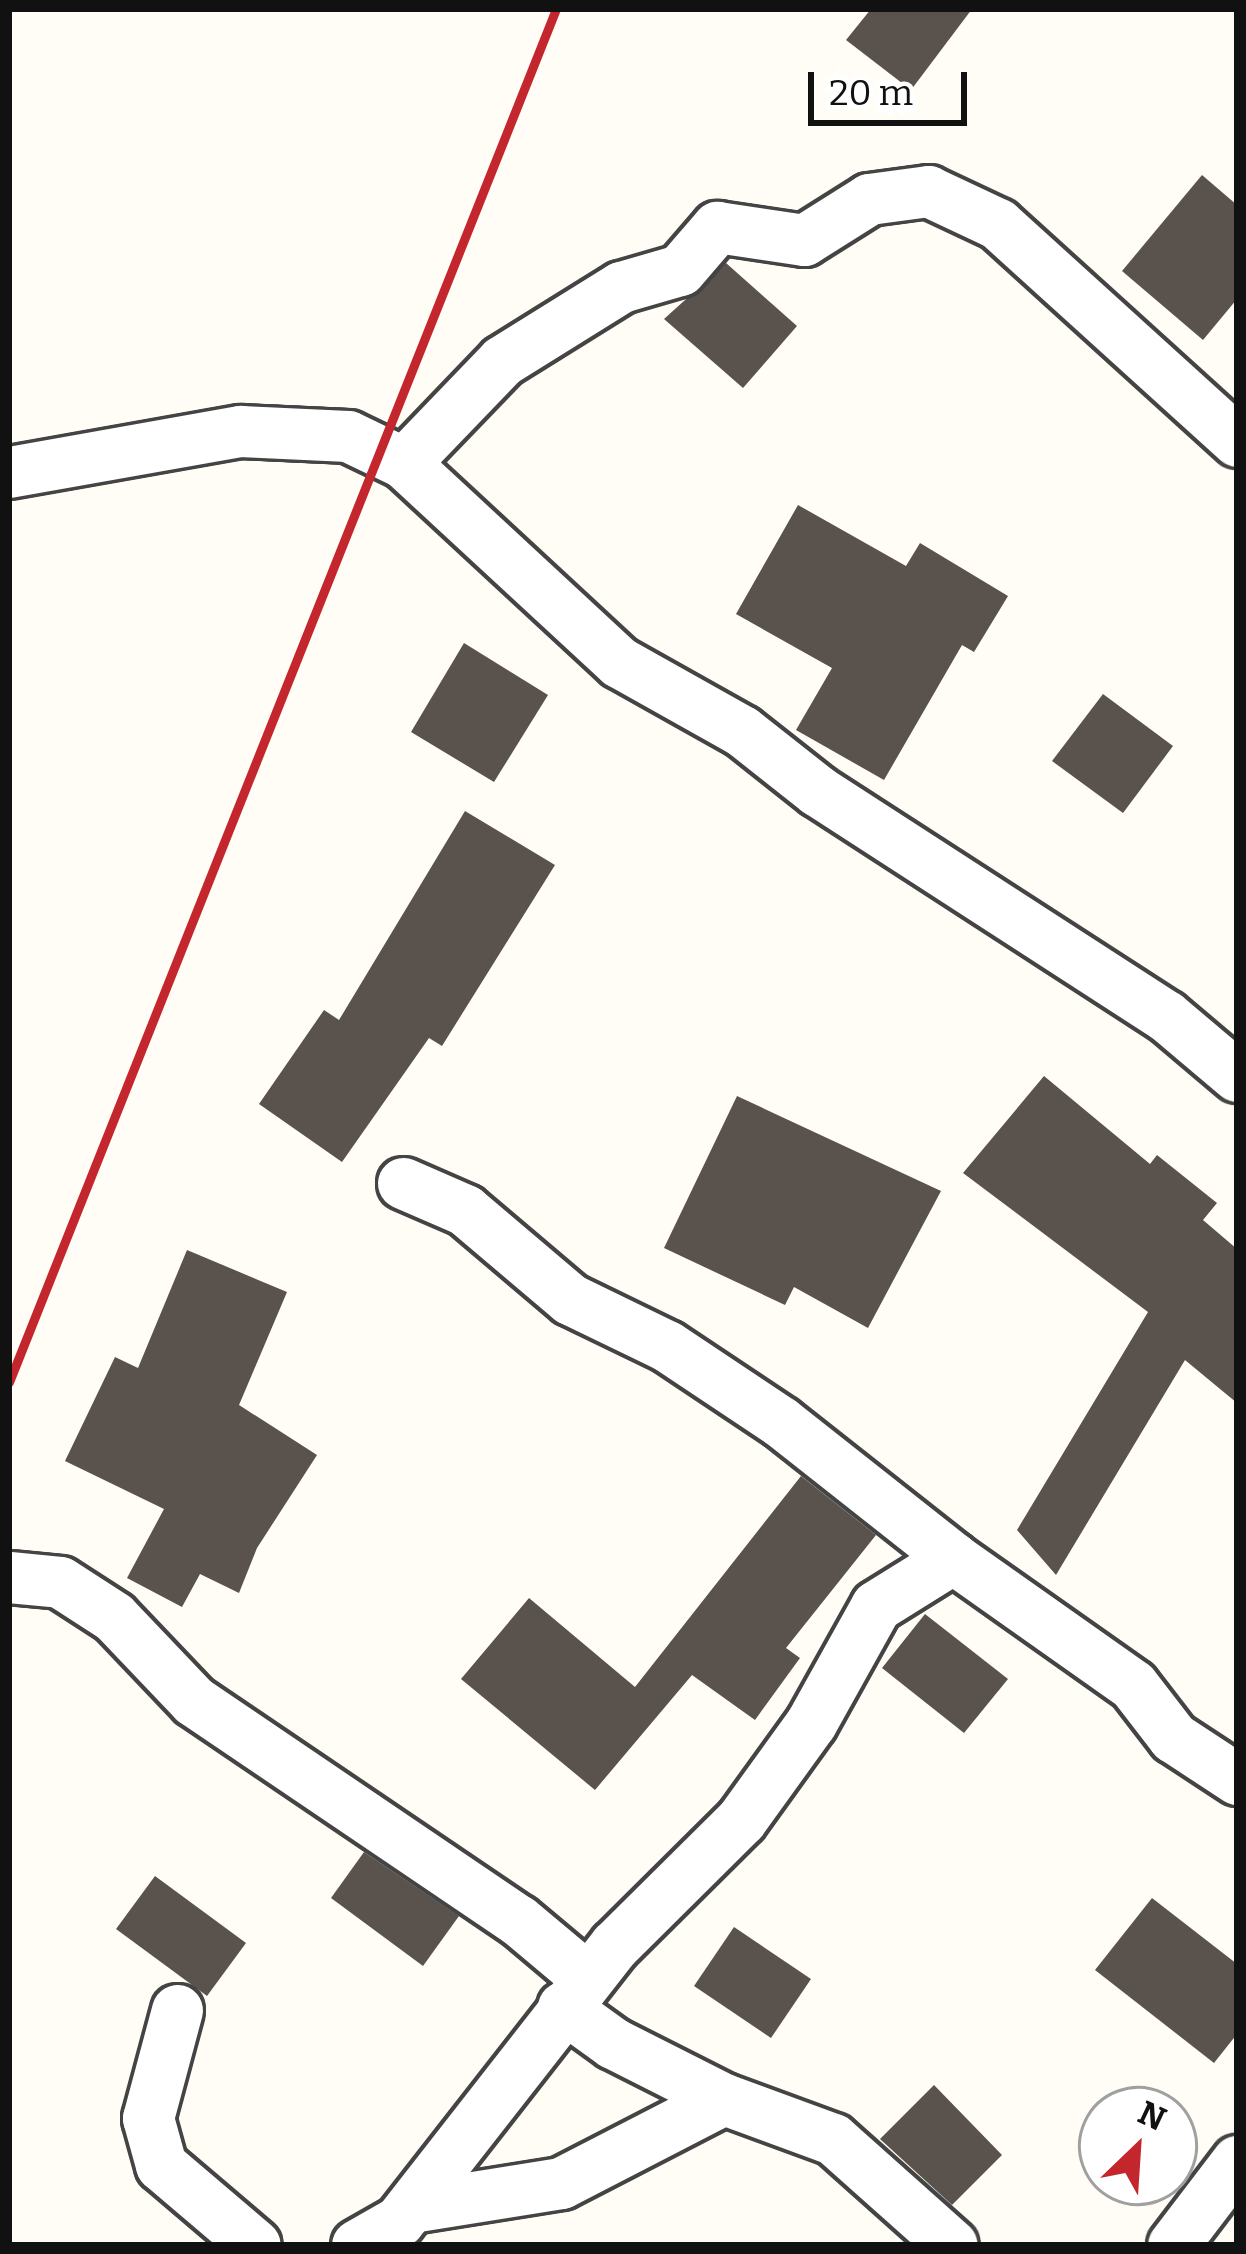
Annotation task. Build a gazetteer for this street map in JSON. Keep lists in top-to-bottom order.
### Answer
{
  "scale_bar": "20 m",
  "north": "top right"
}
